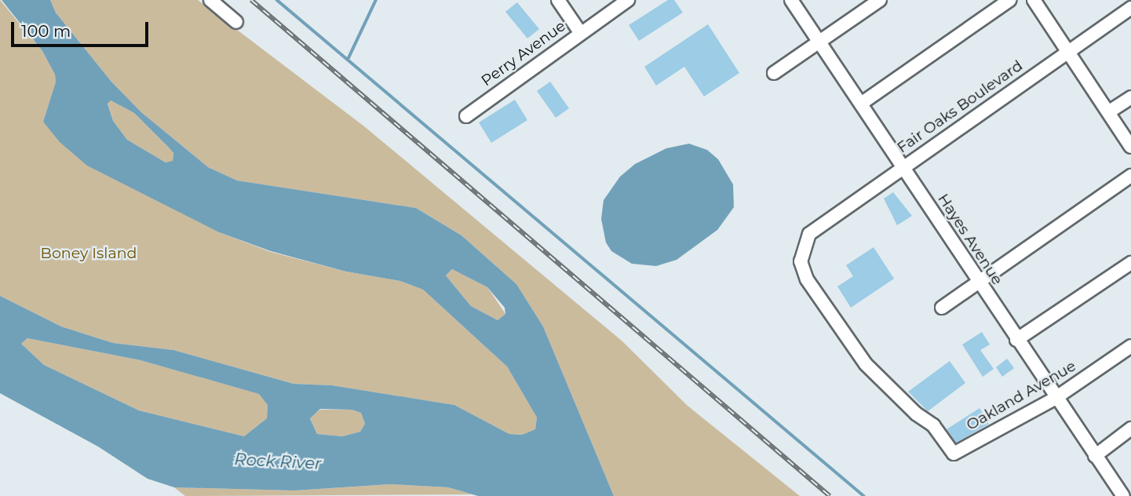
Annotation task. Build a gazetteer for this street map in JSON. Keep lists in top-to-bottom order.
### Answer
{
  "streets": {
    "street": [
      "Perry Avenue",
      "Fair Oaks Boulevard",
      "Hayes Avenue",
      "Oakland Avenue"
    ]
  },
  "crossings": [
    ["Fair Oaks Boulevard", "Hayes Avenue"],
    ["Fair Oaks Boulevard", "Oakland Avenue"],
    ["Hayes Avenue", "Oakland Avenue"]
  ],
  "water": ["Rock River"],
  "parks": ["Boney Island"],
  "scale_bar": "100 m"
}
